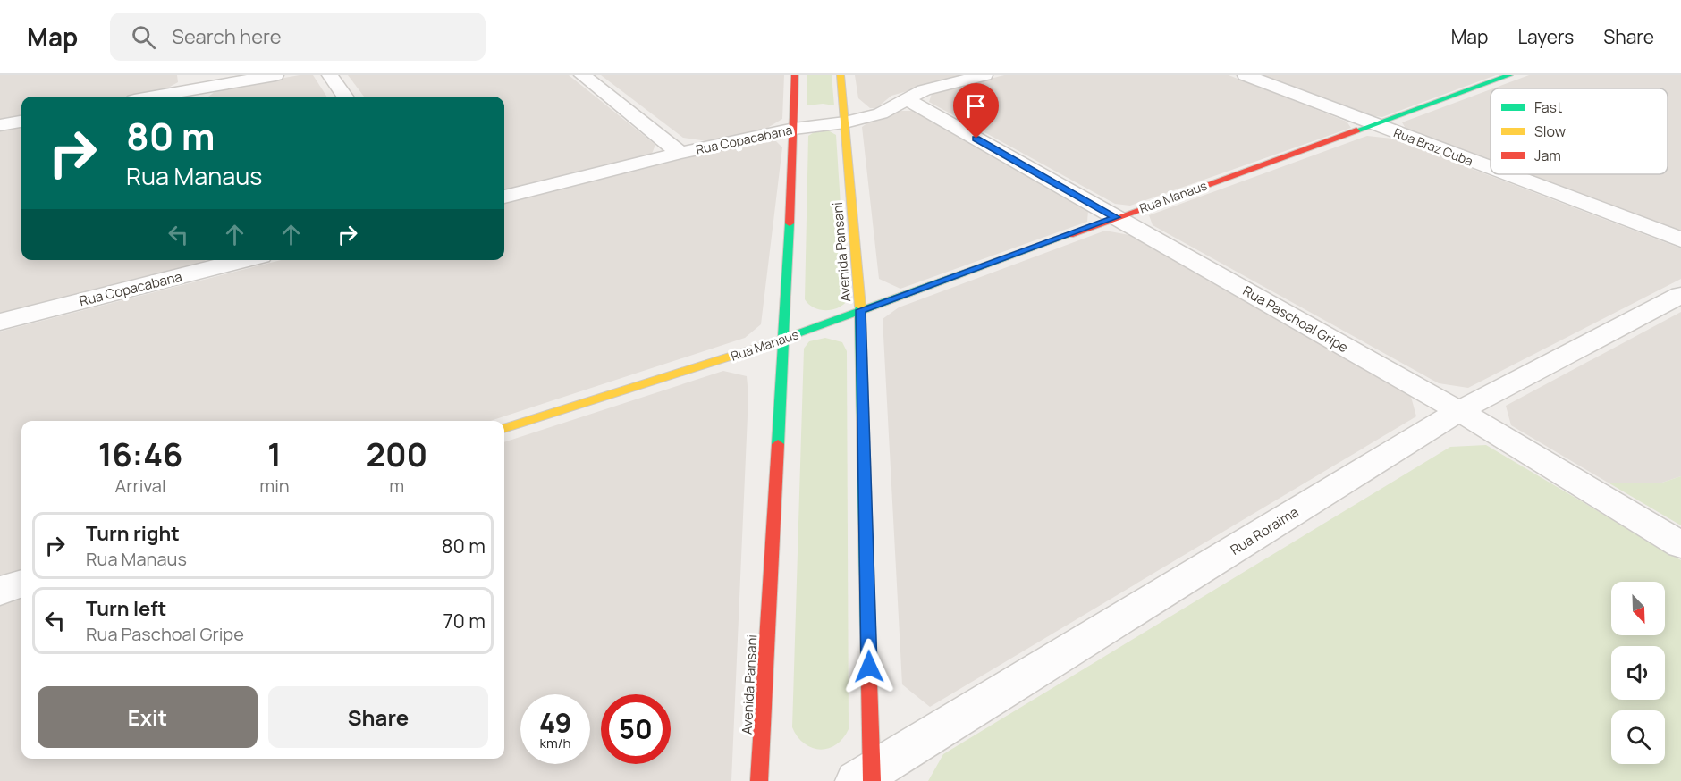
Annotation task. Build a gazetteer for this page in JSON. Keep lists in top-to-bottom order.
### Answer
{
  "streets": {
    "main road": ["Rua Manaus", "Avenida Pansani"],
    "street": [
      "Rua Copacabana",
      "Rua Braz Cuba",
      "Rua Paschoal Gripe",
      "Rua Roraima"
    ]
  },
  "crossings": [
    ["Rua Copacabana", "Avenida Pansani"],
    ["Rua Copacabana", "Rua Paschoal Gripe"],
    ["Rua Braz Cuba", "Rua Manaus"],
    ["Rua Manaus", "Avenida Pansani"],
    ["Rua Manaus", "Rua Paschoal Gripe"],
    ["Avenida Pansani", "Rua Roraima"],
    ["Rua Paschoal Gripe", "Rua Roraima"]
  ],
  "legend": ["Fast", "Slow", "Jam"],
  "north": "bottom right",
  "page": {
    "header": "Map",
    "search": "Search here",
    "nav": ["Map", "Layers", "Share"],
    "turn": ["80 m", "Rua Manaus"],
    "eta": [
      "16:46",
      "Arrival",
      "1",
      "min",
      "200",
      "m"
    ],
    "list": [
      {
        "name": "Turn right",
        "note": "Rua Manaus",
        "value": "80 m"
      },
      {
        "name": "Turn left",
        "note": "Rua Paschoal Gripe",
        "value": "70 m"
      }
    ],
    "buttons": ["Exit", "Share"],
    "speed": "49 km/h",
    "limit": "50"
  }
}
